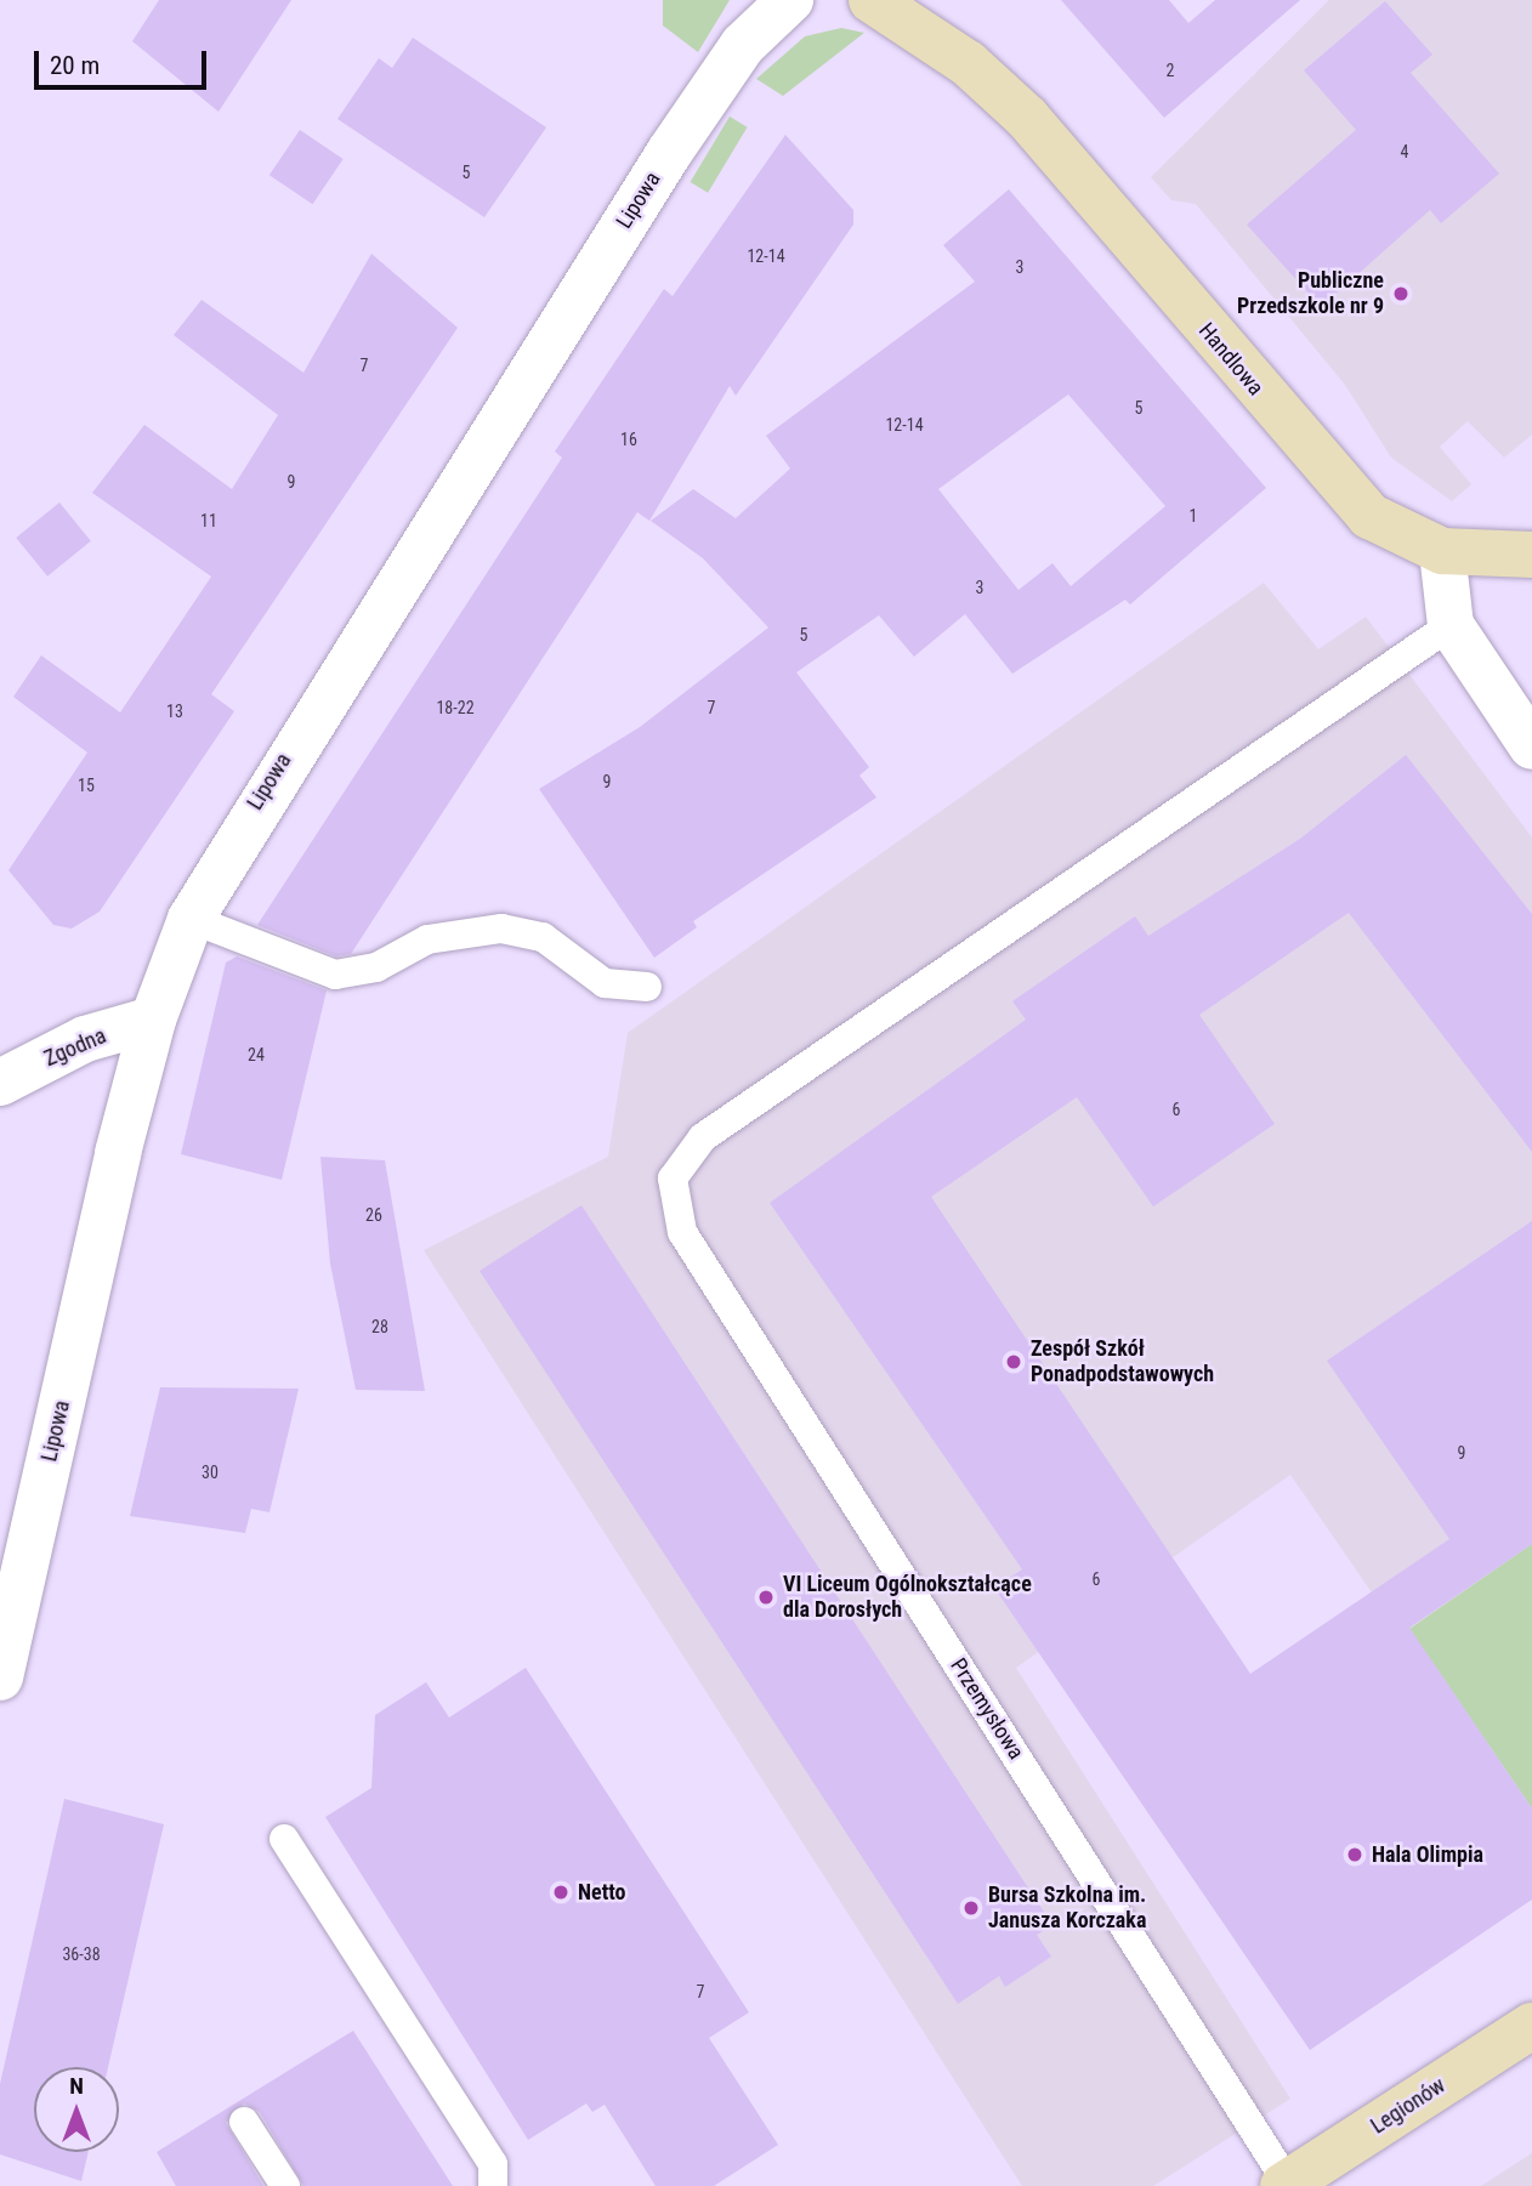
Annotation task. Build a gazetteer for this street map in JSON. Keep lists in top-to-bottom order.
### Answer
{
  "streets": {
    "street": [
      "Lipowa",
      "Handlowa",
      "Zgodna",
      "Legionów"
    ],
    "lane": ["Przemysłowa"]
  },
  "crossings": [
    ["Lipowa", "Zgodna"],
    ["Przemysłowa", "Legionów"]
  ],
  "places": [
    "Publiczne Przedszkole nr 9",
    "Zespół Szkół Ponadpodstawowych",
    "VI Liceum Ogólnokształcące dla Dorosłych",
    "Hala Olimpia",
    "Netto",
    "Bursa Szkolna im. Janusza Korczaka"
  ],
  "house_numbers": [
    "2",
    "4",
    "5",
    "12-14",
    "3",
    "7",
    "5",
    "12-14",
    "16",
    "9",
    "1",
    "11",
    "3",
    "5",
    "18-22",
    "7",
    "13",
    "9",
    "15",
    "24",
    "6",
    "26",
    "28",
    "9",
    "30",
    "6",
    "36-38",
    "7"
  ],
  "scale_bar": "20 m",
  "north": "top"
}
